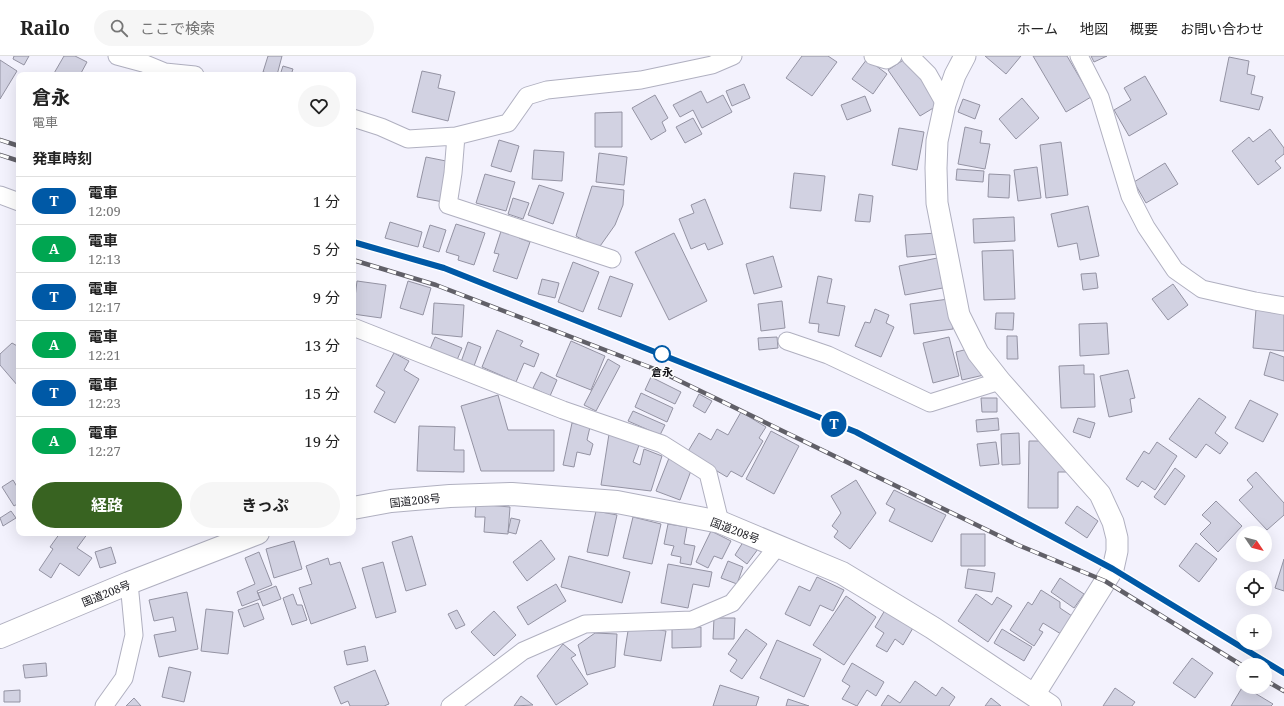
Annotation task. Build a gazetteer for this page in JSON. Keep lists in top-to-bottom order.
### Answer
{
  "streets": {
    "highway": ["国道208号"]
  },
  "places": ["倉永"],
  "north": "bottom right",
  "page": {
    "header": "Railo",
    "search": "ここで検索",
    "nav": [
      "ホーム",
      "地図",
      "概要",
      "お問い合わせ"
    ],
    "on_map": "T",
    "heading": [
      ["倉永", "電車"],
      "発車時刻"
    ],
    "list": [
      {
        "mark": "T",
        "name": "電車",
        "note": "12:09",
        "value": "1 分"
      },
      {
        "mark": "A",
        "name": "電車",
        "note": "12:13",
        "value": "5 分"
      },
      {
        "mark": "T",
        "name": "電車",
        "note": "12:17",
        "value": "9 分"
      },
      {
        "mark": "A",
        "name": "電車",
        "note": "12:21",
        "value": "13 分"
      },
      {
        "mark": "T",
        "name": "電車",
        "note": "12:23",
        "value": "15 分"
      },
      {
        "mark": "A",
        "name": "電車",
        "note": "12:27",
        "value": "19 分"
      }
    ],
    "buttons": ["経路", "きっぷ"],
    "map_buttons": ["+", "−"]
  }
}
